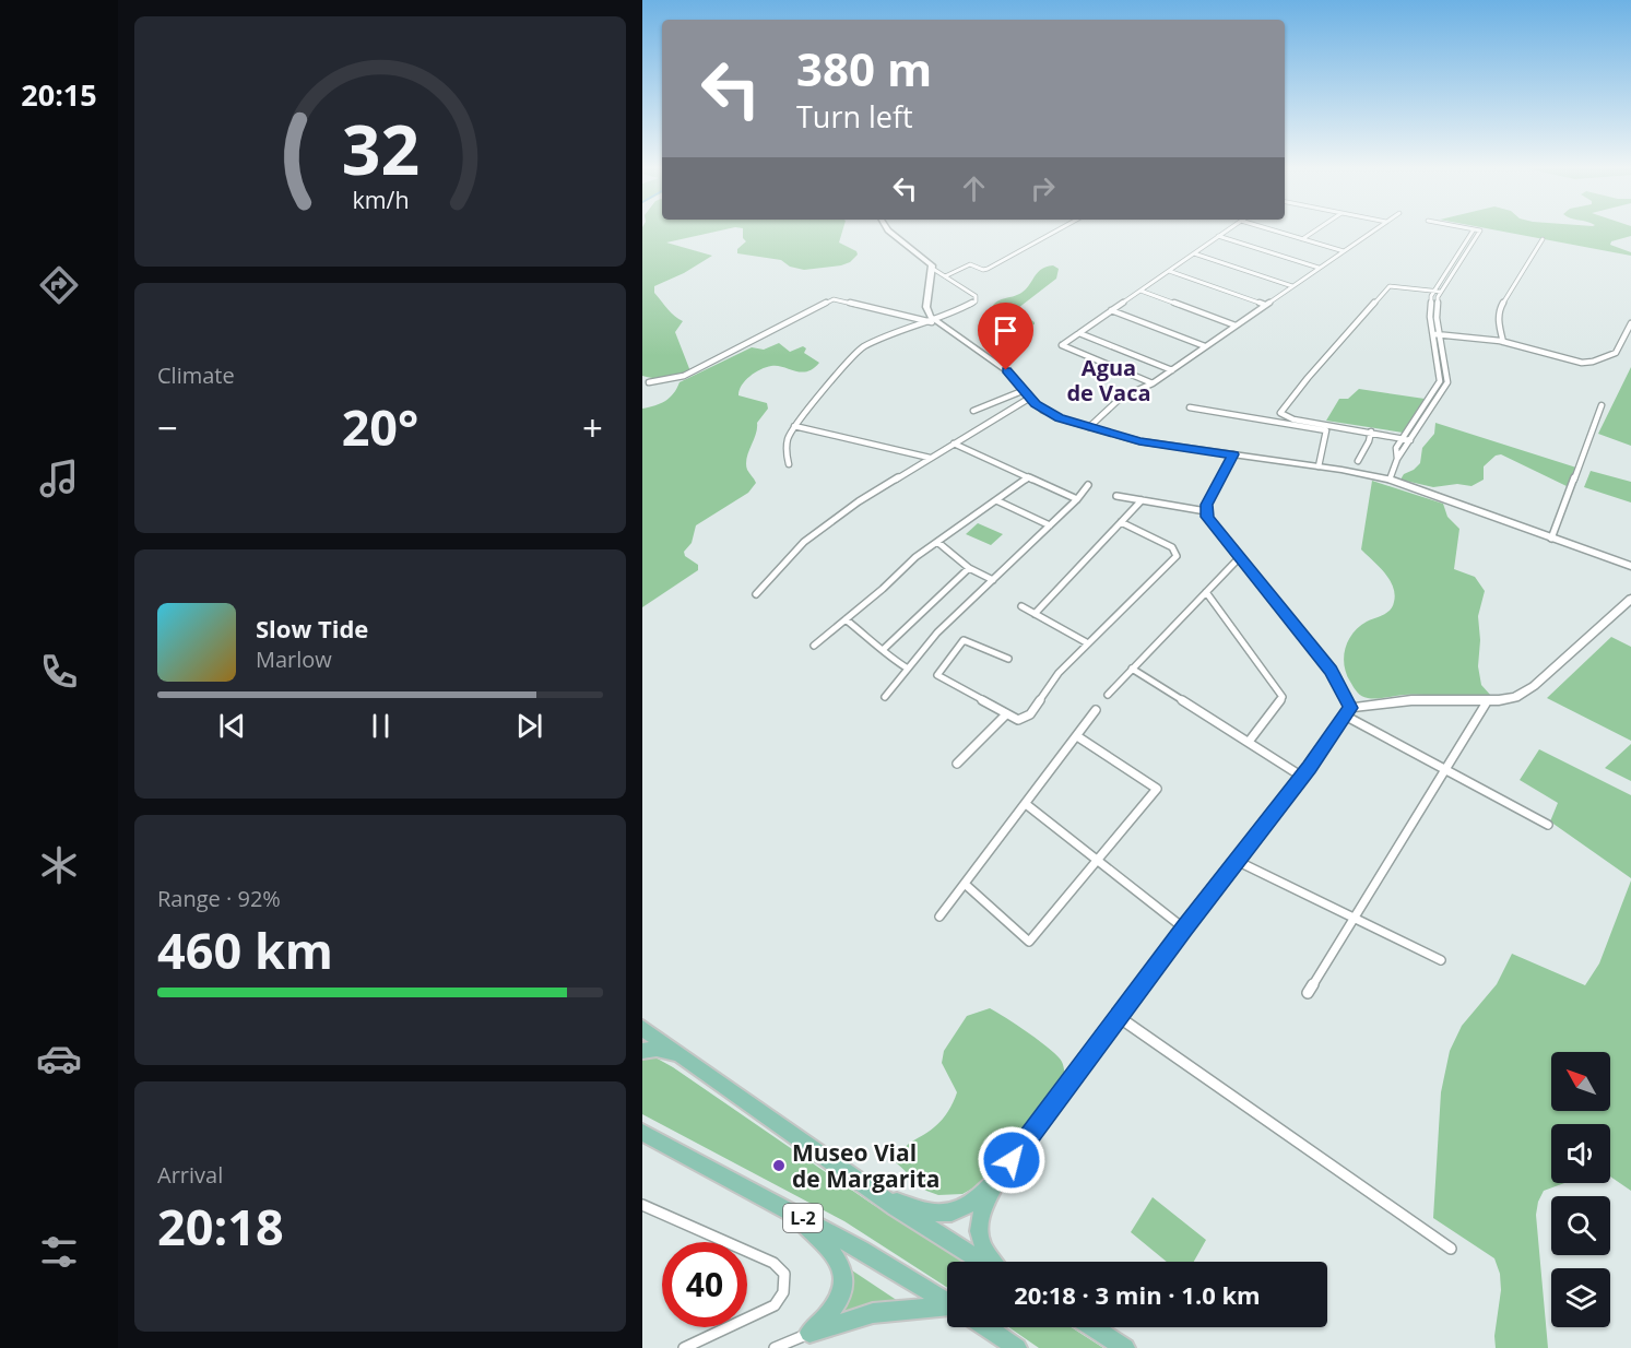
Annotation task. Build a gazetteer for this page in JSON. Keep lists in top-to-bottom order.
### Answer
{
  "streets": {
    "main road": ["L-2"]
  },
  "districts": ["Agua de Vaca"],
  "places": ["Museo Vial de Margarita"],
  "north": "top left",
  "page": {
    "tabs": "20:15",
    "turn": ["380 m", "Turn left"],
    "tile": [
      "Climate",
      ["Range · 92%", "460 km"],
      ["Arrival", "20:18"]
    ],
    "heat": ["−", "20°", "+"],
    "song": ["Slow Tide", "Marlow"],
    "limit": "40",
    "trip": "20:18 · 3 min · 1.0 km",
    "gauge": ["32", "km/h"]
  }
}
